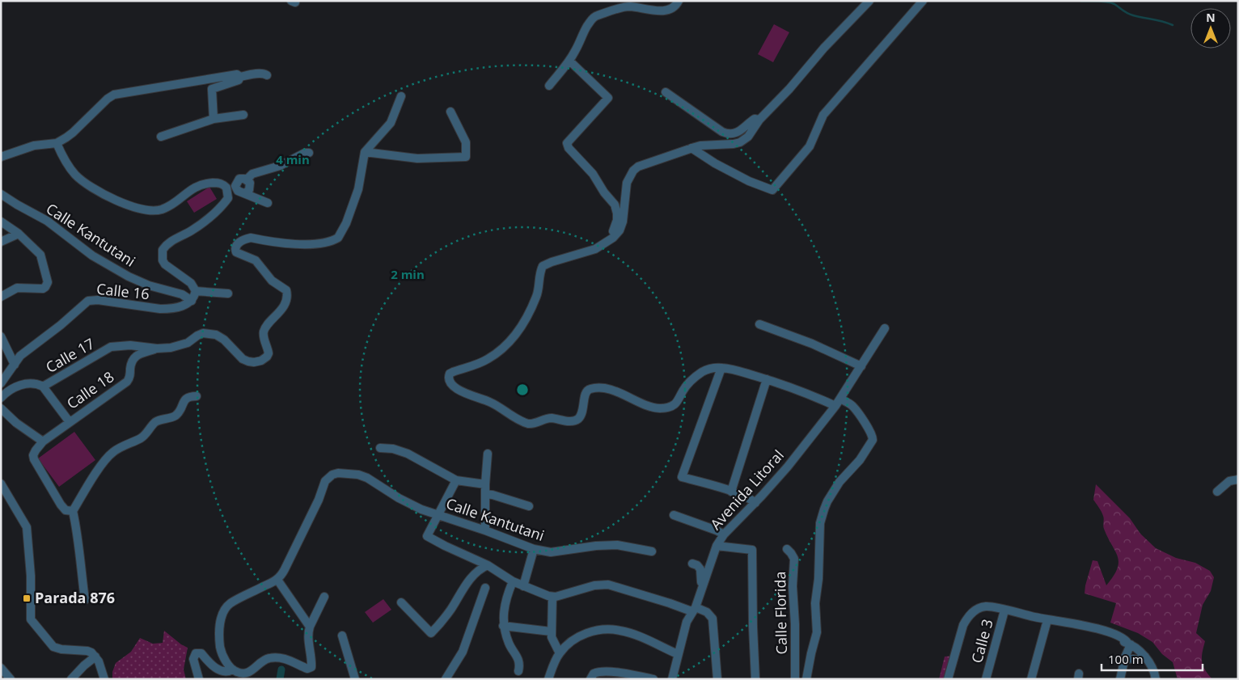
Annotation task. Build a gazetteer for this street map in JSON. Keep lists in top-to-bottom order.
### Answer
{
  "streets": {
    "street": [
      "Calle Kantutani",
      "Calle 16",
      "Calle 17",
      "Calle 18",
      "Avenida Litoral",
      "Calle Florida",
      "Calle 3"
    ]
  },
  "crossings": [
    ["Calle Kantutani", "Calle 16"],
    ["Calle 17", "Calle 18"]
  ],
  "places": {
    "transit": ["Parada 876"]
  },
  "scale_bar": "100 m",
  "north": "top",
  "rings": ["4 min", "2 min"]
}
